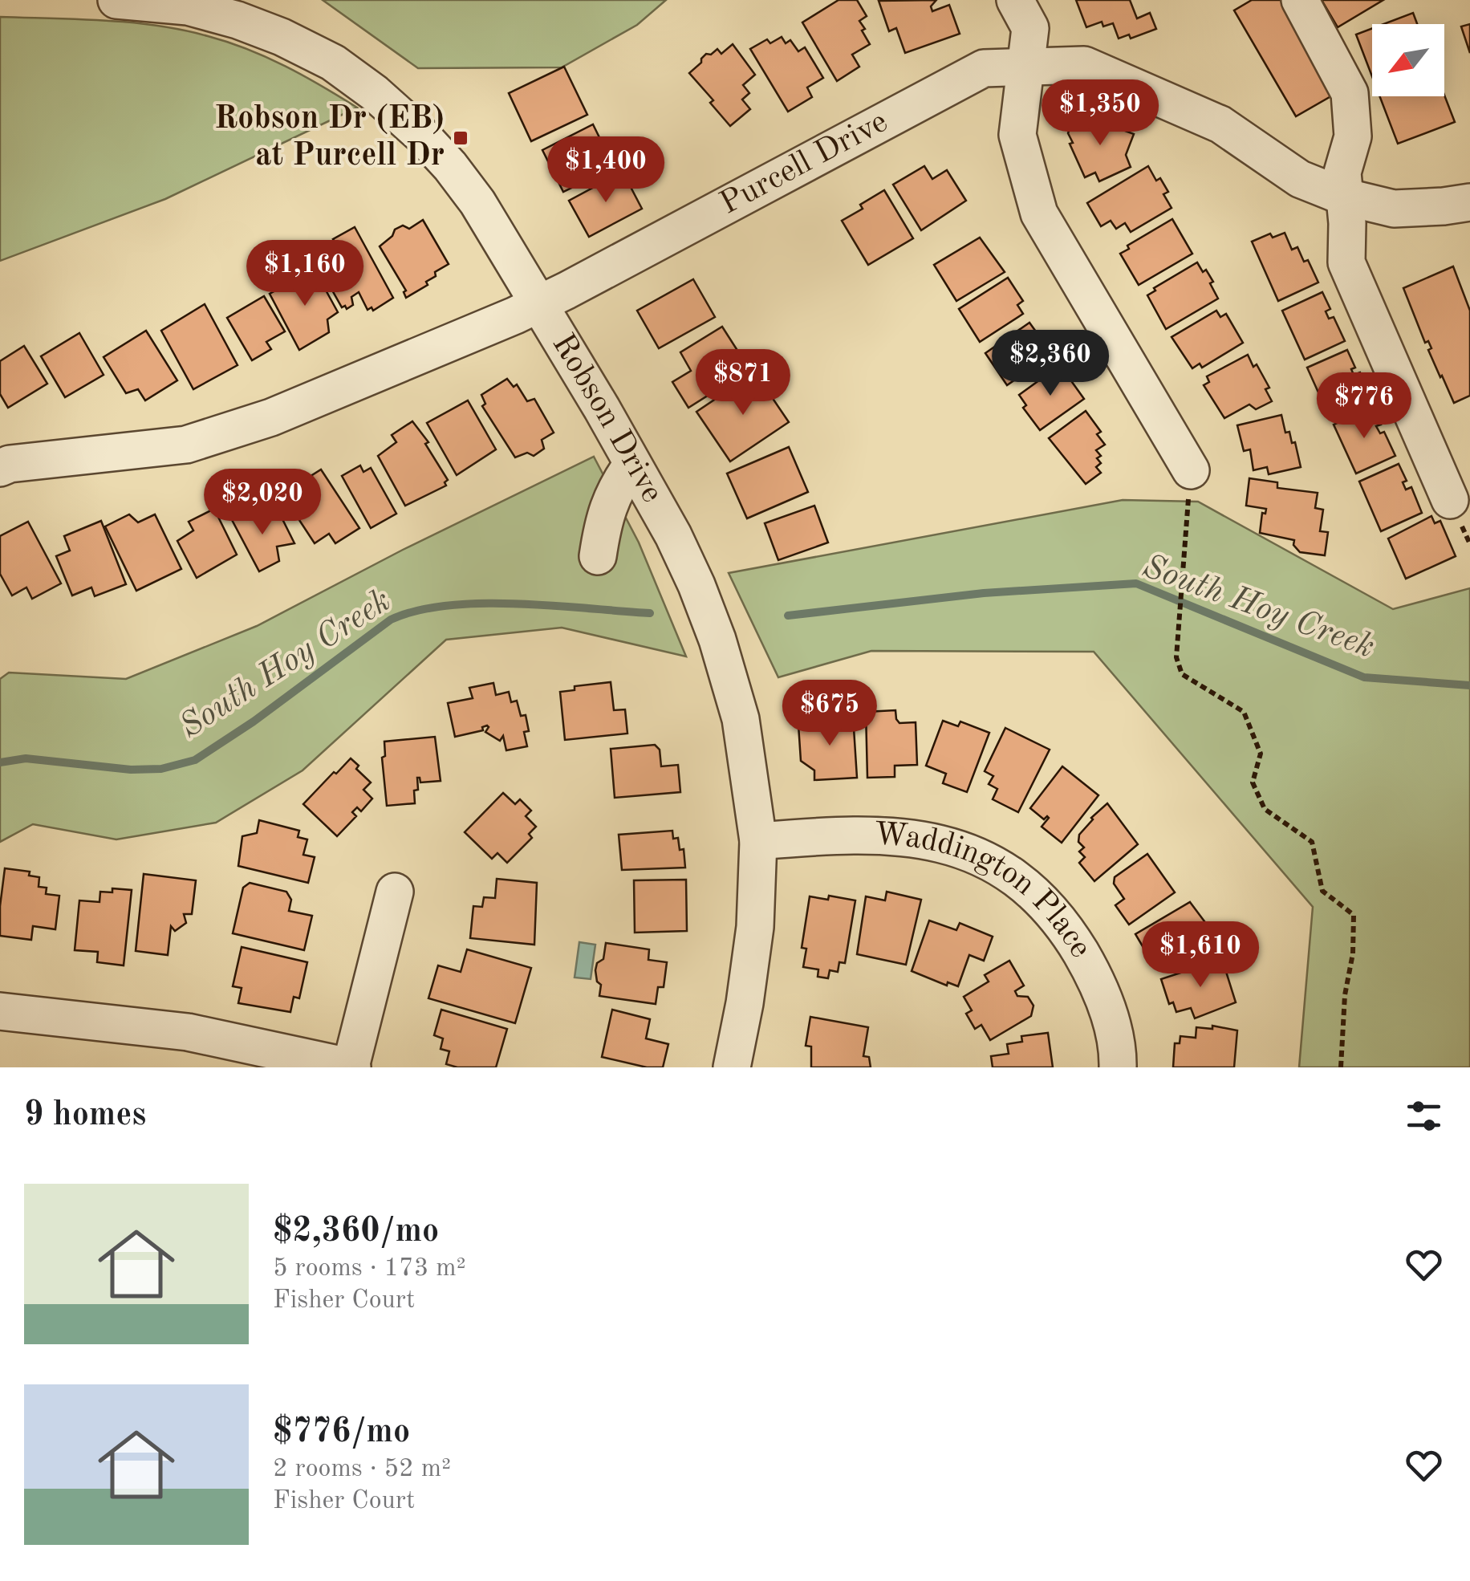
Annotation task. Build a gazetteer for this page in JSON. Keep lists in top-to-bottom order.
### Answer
{
  "streets": {
    "street": ["Purcell Drive", "Robson Drive", "Waddington Place"]
  },
  "crossings": [
    ["Purcell Drive", "Robson Drive"],
    ["Robson Drive", "Waddington Place"]
  ],
  "water": ["South Hoy Creek"],
  "places": {
    "transit": ["Robson Dr (EB) at Purcell Dr"]
  },
  "north": "bottom left",
  "page": {
    "price": [
      "$1,350",
      "$1,400",
      "$1,160",
      "$2,360",
      "$871",
      "$776",
      "$2,020",
      "$675",
      "$1,610"
    ],
    "heading": "9 homes",
    "list": [
      {
        "name": "$2,360/mo",
        "note": "5 rooms · 173 m² · Fisher Court"
      },
      {
        "name": "$776/mo",
        "note": "2 rooms · 52 m² · Fisher Court"
      }
    ]
  }
}
